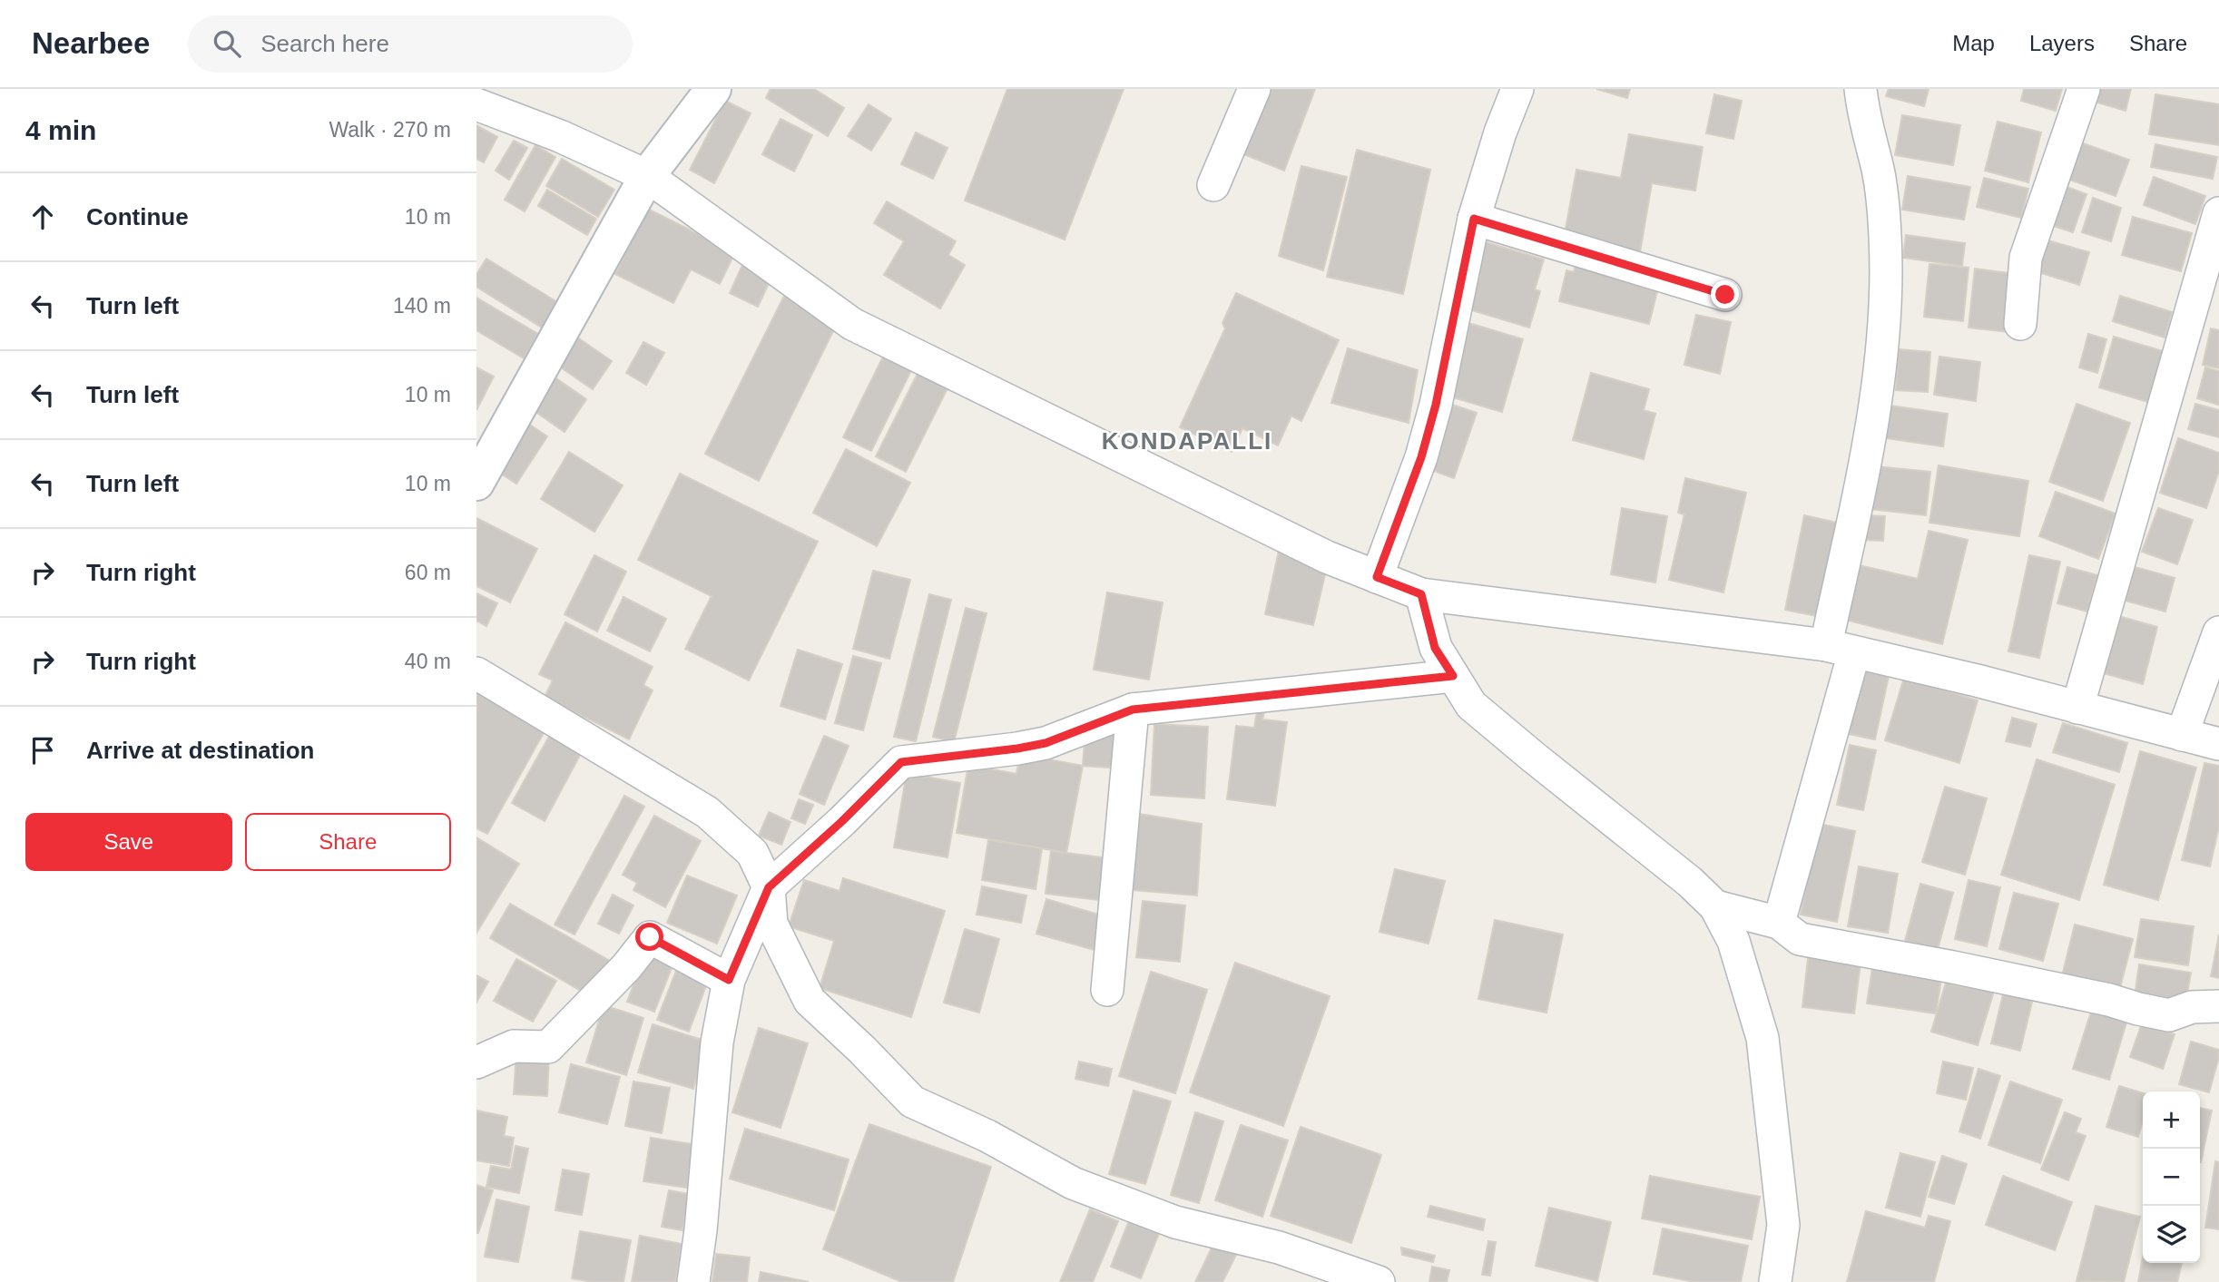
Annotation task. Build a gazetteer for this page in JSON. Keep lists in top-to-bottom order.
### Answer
{
  "districts": ["KONDAPALLI"],
  "page": {
    "header": "Nearbee",
    "search": "Search here",
    "nav": ["Map", "Layers", "Share"],
    "heading": ["4 min", "Walk · 270 m"],
    "list": [
      ["Continue", "10 m"],
      ["Turn left", "140 m"],
      ["Turn left", "10 m"],
      ["Turn left", "10 m"],
      ["Turn right", "60 m"],
      ["Turn right", "40 m"],
      "Arrive at destination"
    ],
    "buttons": ["Save", "Share"],
    "map_buttons": ["+", "−"]
  }
}
